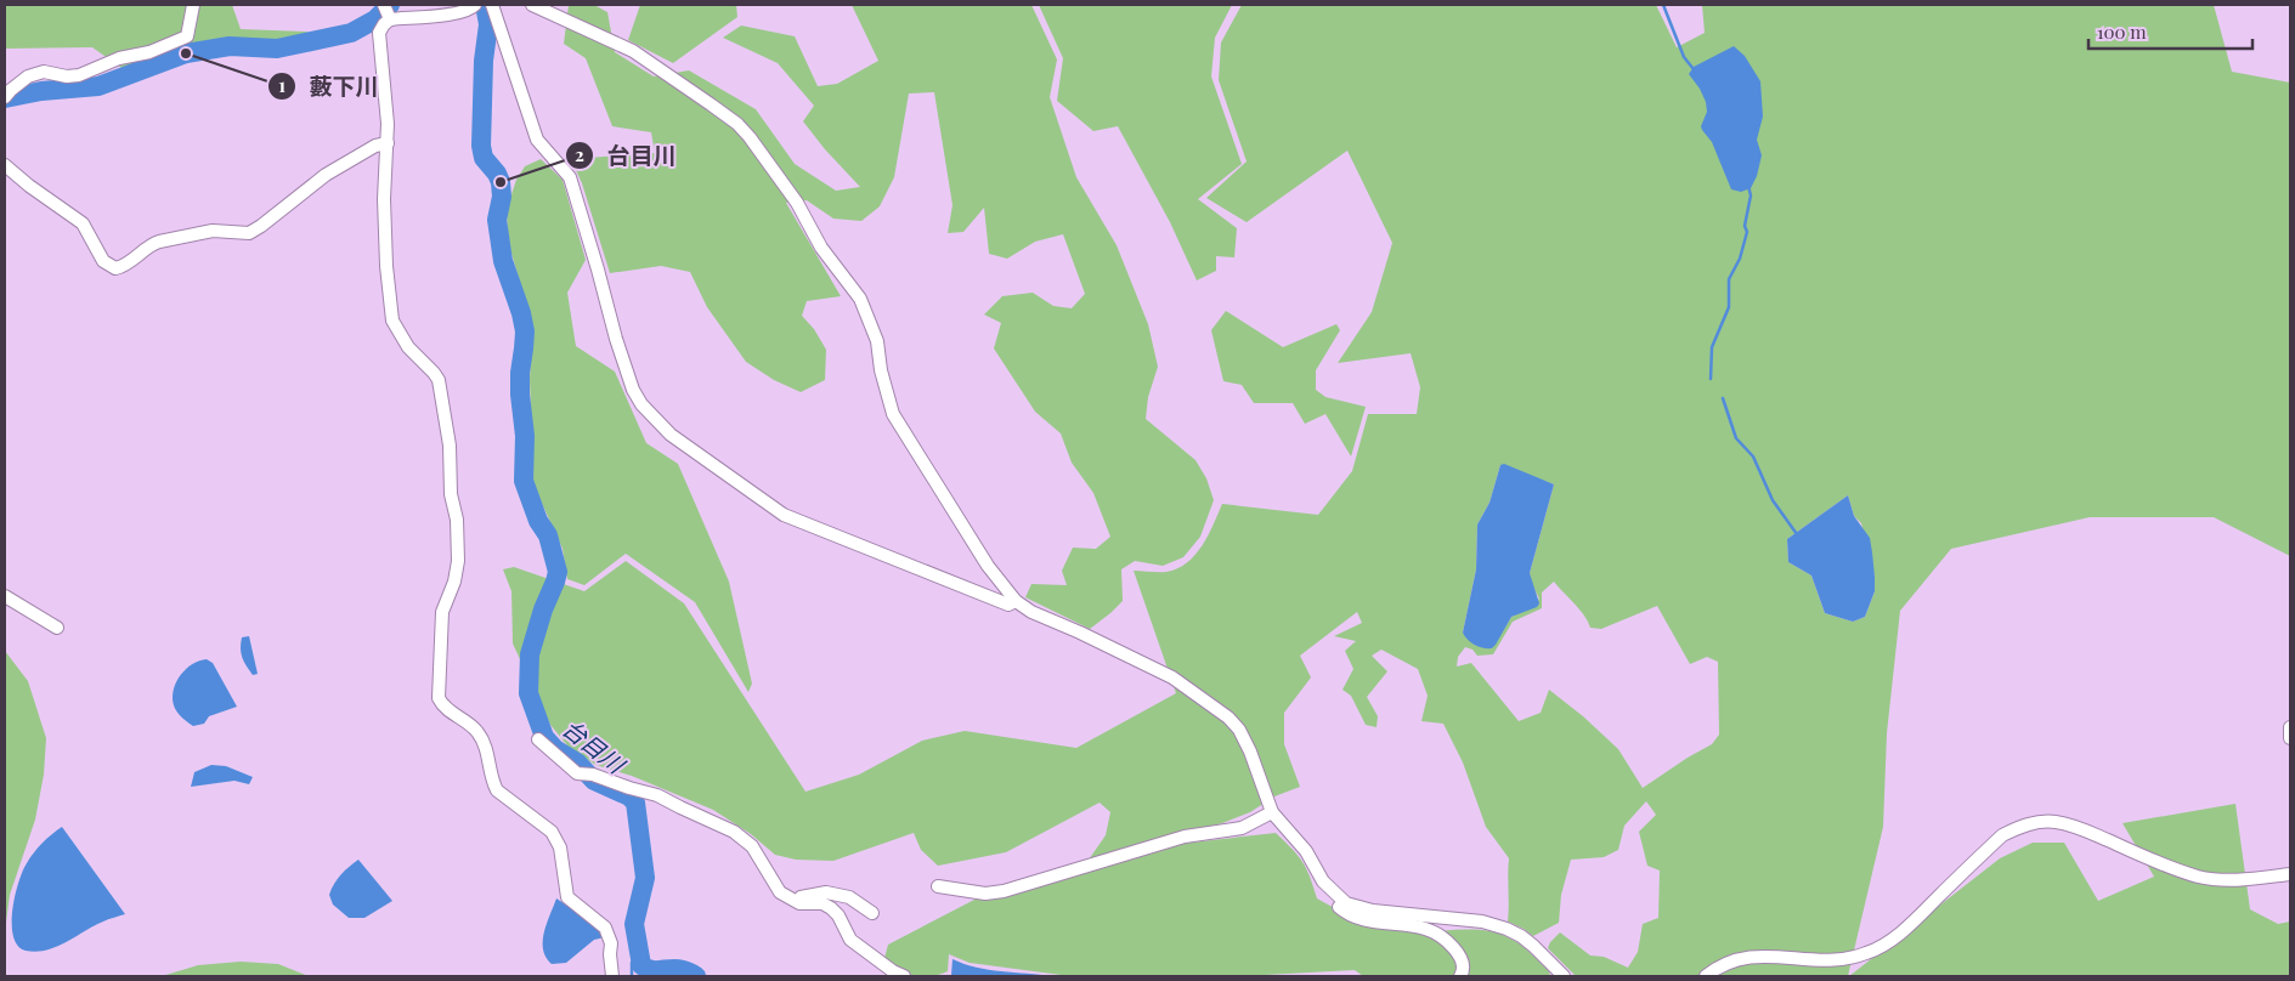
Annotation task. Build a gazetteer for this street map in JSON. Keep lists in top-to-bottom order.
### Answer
{
  "water": ["台目川"],
  "places": ["藪下川", "台目川"],
  "scale_bar": "100 m"
}
